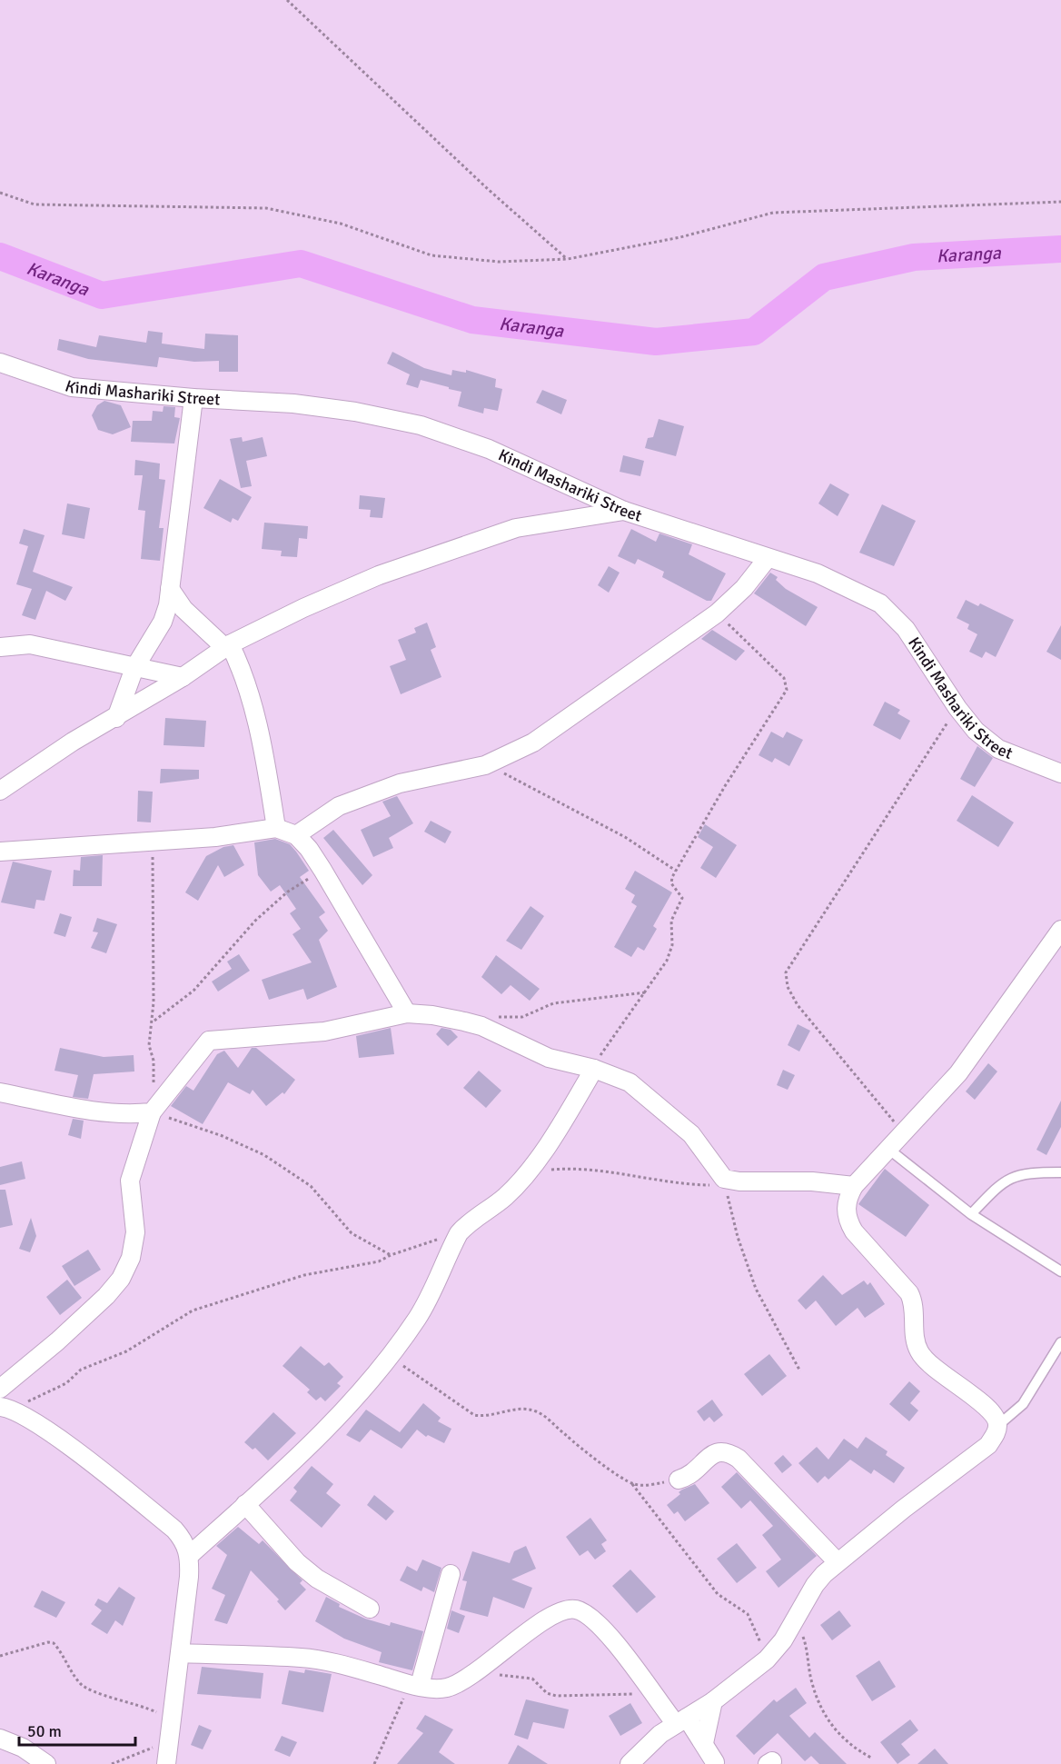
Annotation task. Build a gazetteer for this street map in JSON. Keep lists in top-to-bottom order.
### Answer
{
  "streets": {
    "street": ["Kindi Mashariki Street"]
  },
  "water": ["Karanga"],
  "scale_bar": "50 m"
}
